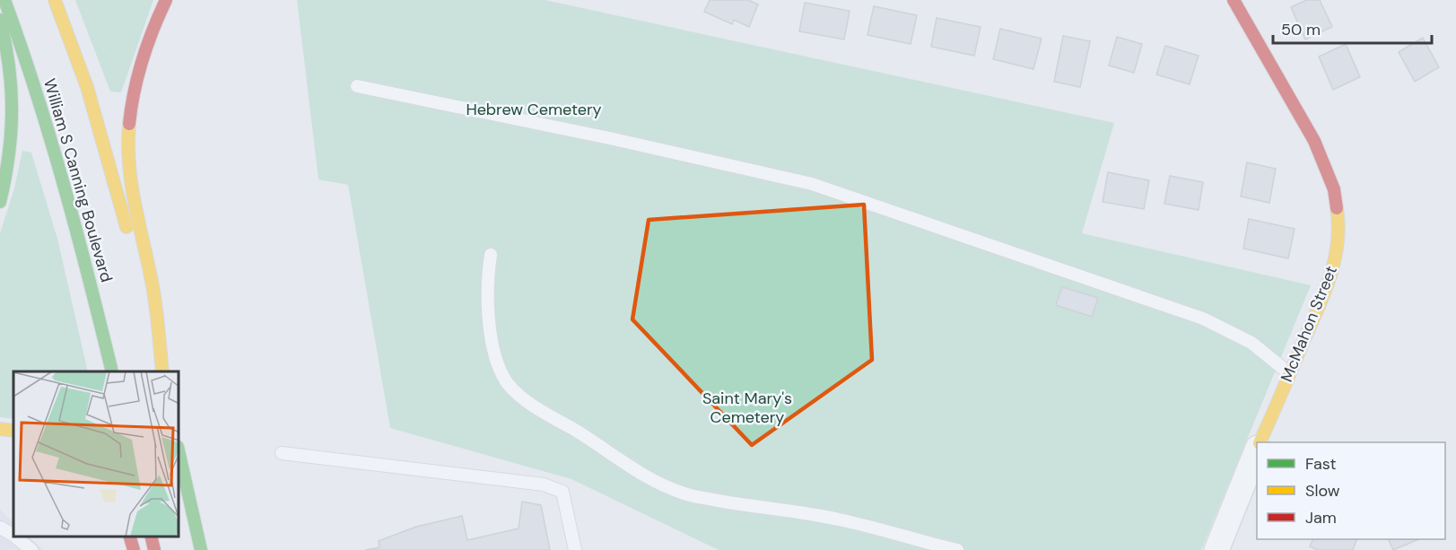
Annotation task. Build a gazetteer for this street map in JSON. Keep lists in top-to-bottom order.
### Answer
{
  "streets": {
    "main road": ["William S Canning Boulevard", "McMahon Street"]
  },
  "parks": ["Hebrew Cemetery", "Saint Mary's Cemetery"],
  "legend": ["Fast", "Slow", "Jam"],
  "scale_bar": "50 m"
}
